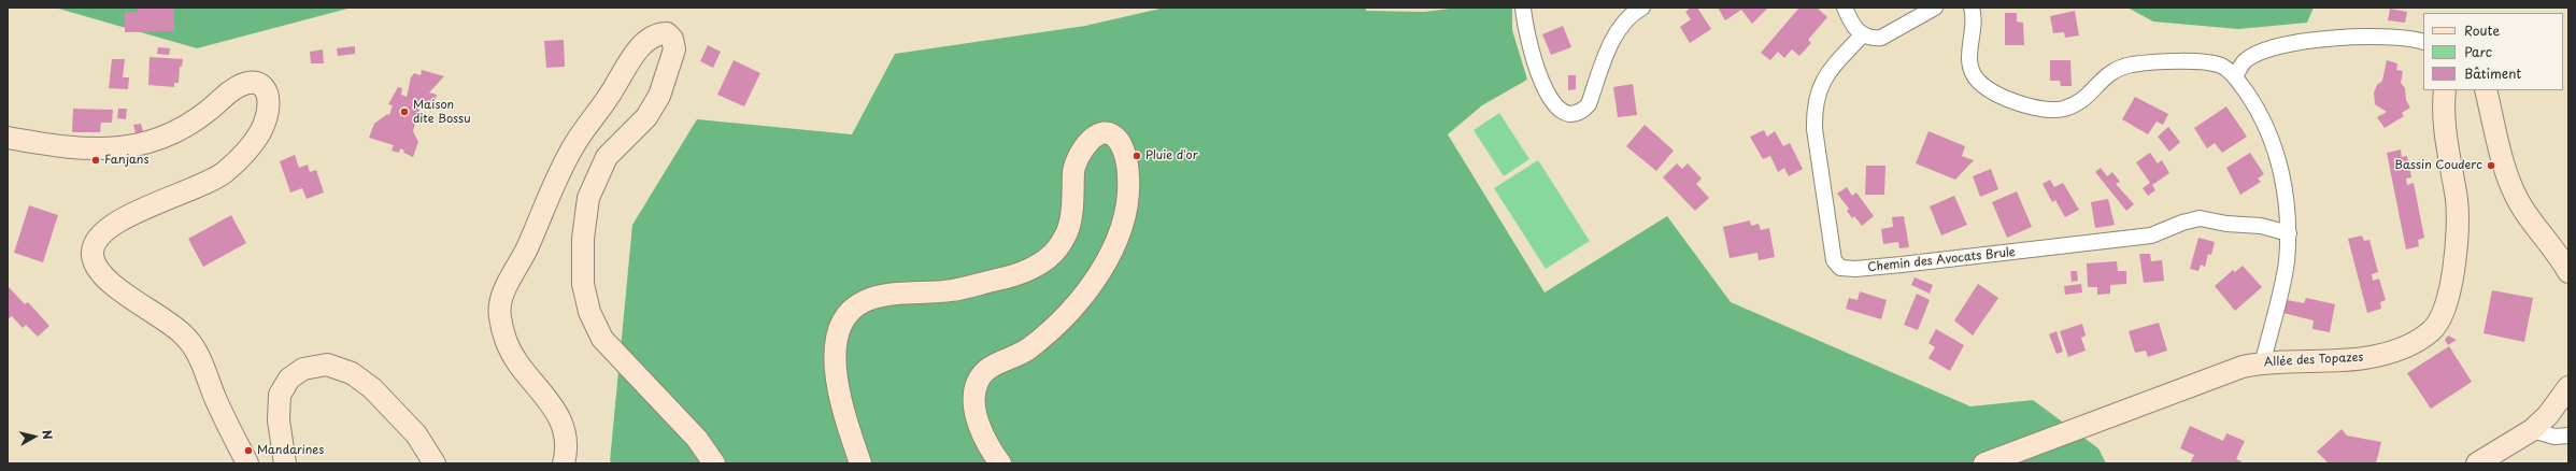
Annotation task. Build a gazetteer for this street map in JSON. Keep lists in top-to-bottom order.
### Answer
{
  "streets": {
    "main road": ["Allée des Topazes"],
    "street": ["Chemin des Avocats Brule"]
  },
  "places": [
    "Maison dite Bossu",
    "Pluie d'or",
    "Fanjans",
    "Bassin Couderc",
    "Mandarines"
  ],
  "legend": ["Route", "Parc", "Bâtiment"],
  "north": "right"
}
